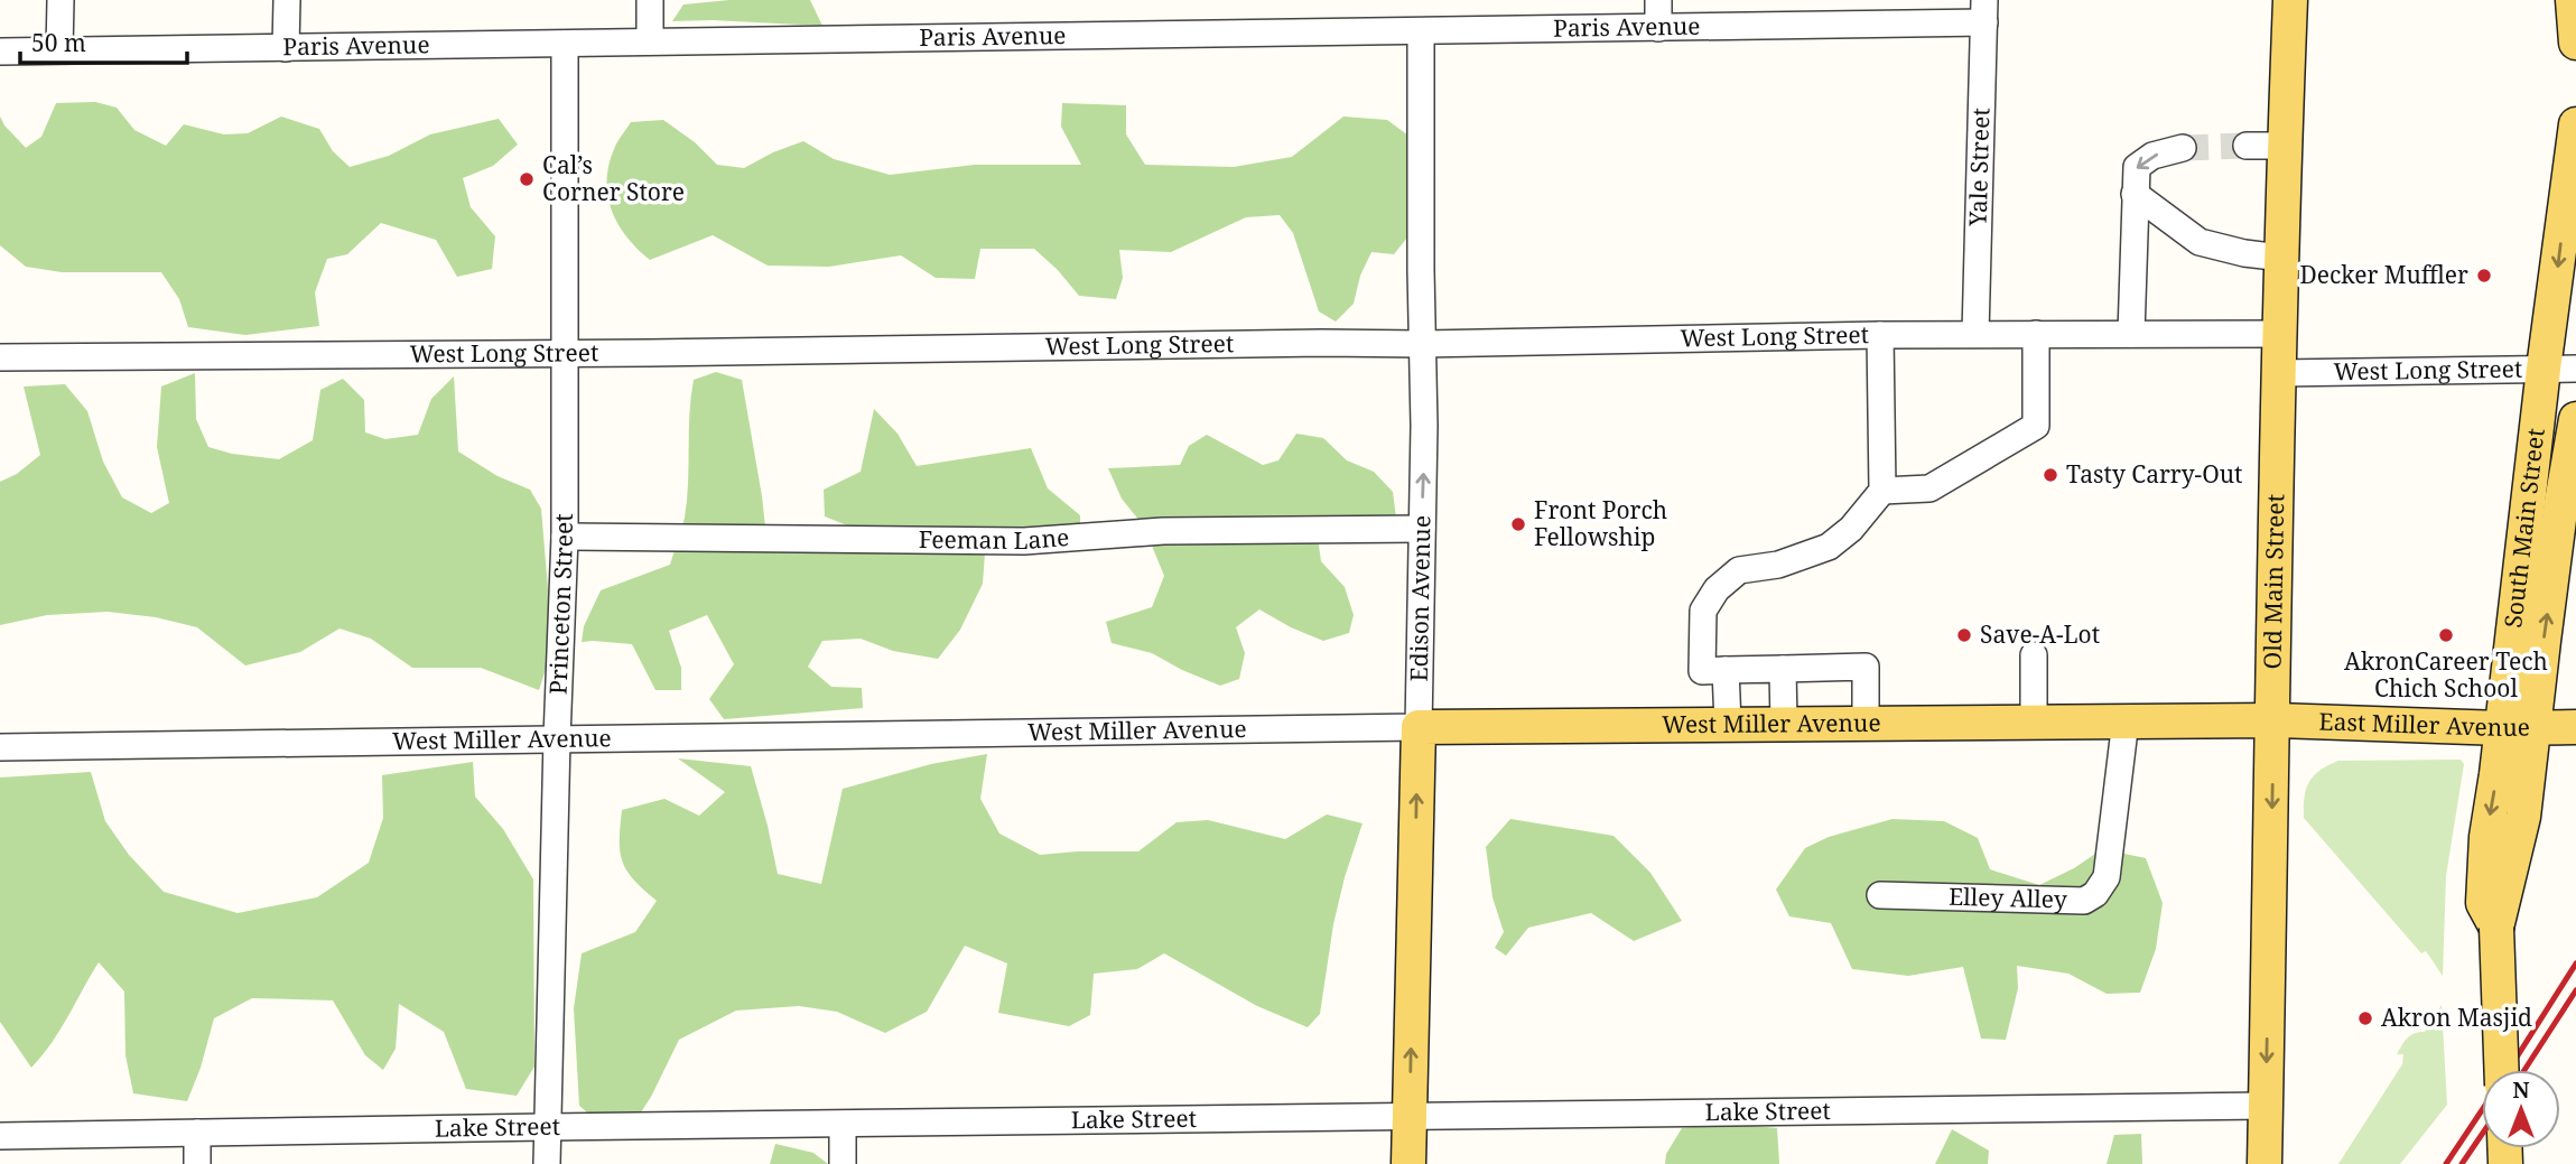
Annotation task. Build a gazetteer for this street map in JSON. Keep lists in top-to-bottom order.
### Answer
{
  "streets": {
    "main road": [
      "South Main Street",
      "Old Main Street",
      "Edison Avenue",
      "West Miller Avenue",
      "East Miller Avenue"
    ],
    "street": [
      "Paris Avenue",
      "Yale Street",
      "West Long Street",
      "Feeman Lane",
      "Princeton Street",
      "Elley Alley",
      "Lake Street"
    ]
  },
  "crossings": [
    ["Paris Avenue", "Yale Street"],
    ["Paris Avenue", "Edison Avenue"],
    ["Paris Avenue", "Princeton Street"],
    ["Yale Street", "West Long Street"],
    ["West Long Street", "South Main Street"],
    ["West Long Street", "Old Main Street"],
    ["West Long Street", "Edison Avenue"],
    ["West Long Street", "Princeton Street"],
    ["South Main Street", "East Miller Avenue"],
    ["Feeman Lane", "Edison Avenue"],
    ["Feeman Lane", "Princeton Street"],
    ["Old Main Street", "West Miller Avenue"],
    ["Old Main Street", "East Miller Avenue"],
    ["Old Main Street", "Lake Street"],
    ["Edison Avenue", "West Miller Avenue"],
    ["Edison Avenue", "Lake Street"],
    ["Princeton Street", "West Miller Avenue"],
    ["Princeton Street", "Lake Street"],
    ["West Miller Avenue", "East Miller Avenue"],
    ["West Miller Avenue", "Elley Alley"]
  ],
  "one_way": ["Edison Avenue"],
  "places": [
    "Cal’s Corner Store",
    "Decker Muffler",
    "Tasty Carry-Out",
    "Front Porch Fellowship",
    "Save-A-Lot",
    "AkronCareer Tech Chich School",
    "Akron Masjid"
  ],
  "scale_bar": "50 m",
  "north": "top"
}
